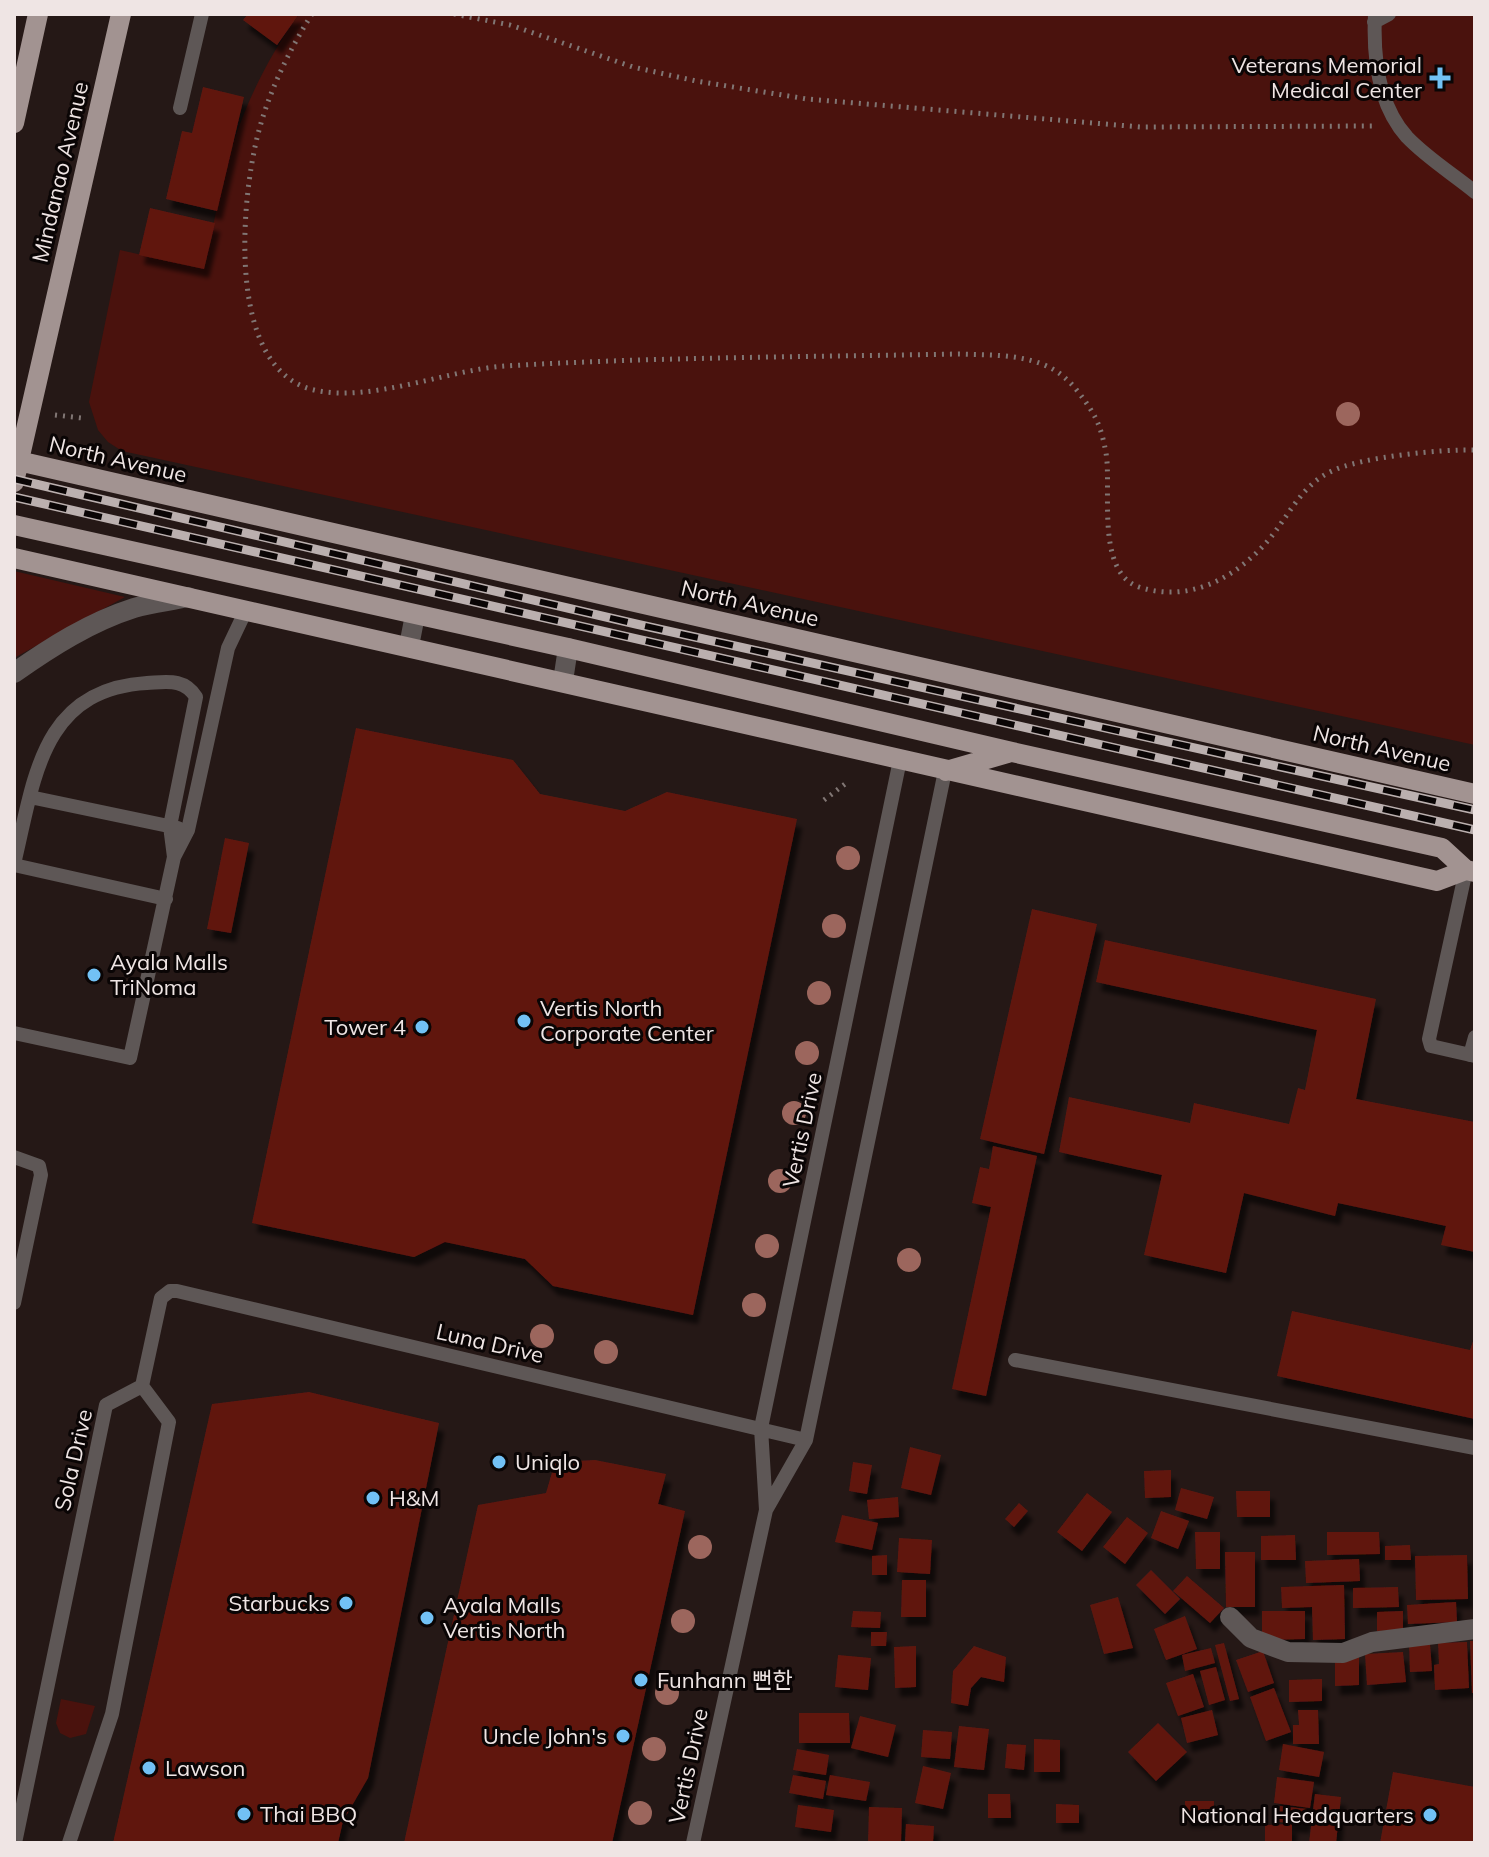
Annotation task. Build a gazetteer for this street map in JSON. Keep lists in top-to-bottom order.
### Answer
{
  "streets": {
    "main road": ["Mindanao Avenue", "North Avenue"],
    "lane": ["Vertis Drive", "Luna Drive", "Sola Drive"]
  },
  "crossings": [
    ["Mindanao Avenue", "North Avenue"],
    ["Vertis Drive", "Luna Drive"],
    ["Luna Drive", "Sola Drive"]
  ],
  "places": {
    "health": ["Veterans Memorial Medical Center"],
    "other": [
      "Ayala Malls TriNoma",
      "Vertis North Corporate Center",
      "Tower 4",
      "Uniqlo",
      "H&M",
      "Starbucks",
      "Ayala Malls Vertis North",
      "Funhann 뻔한",
      "Uncle John's",
      "Lawson",
      "Thai BBQ",
      "National Headquarters"
    ]
  }
}
